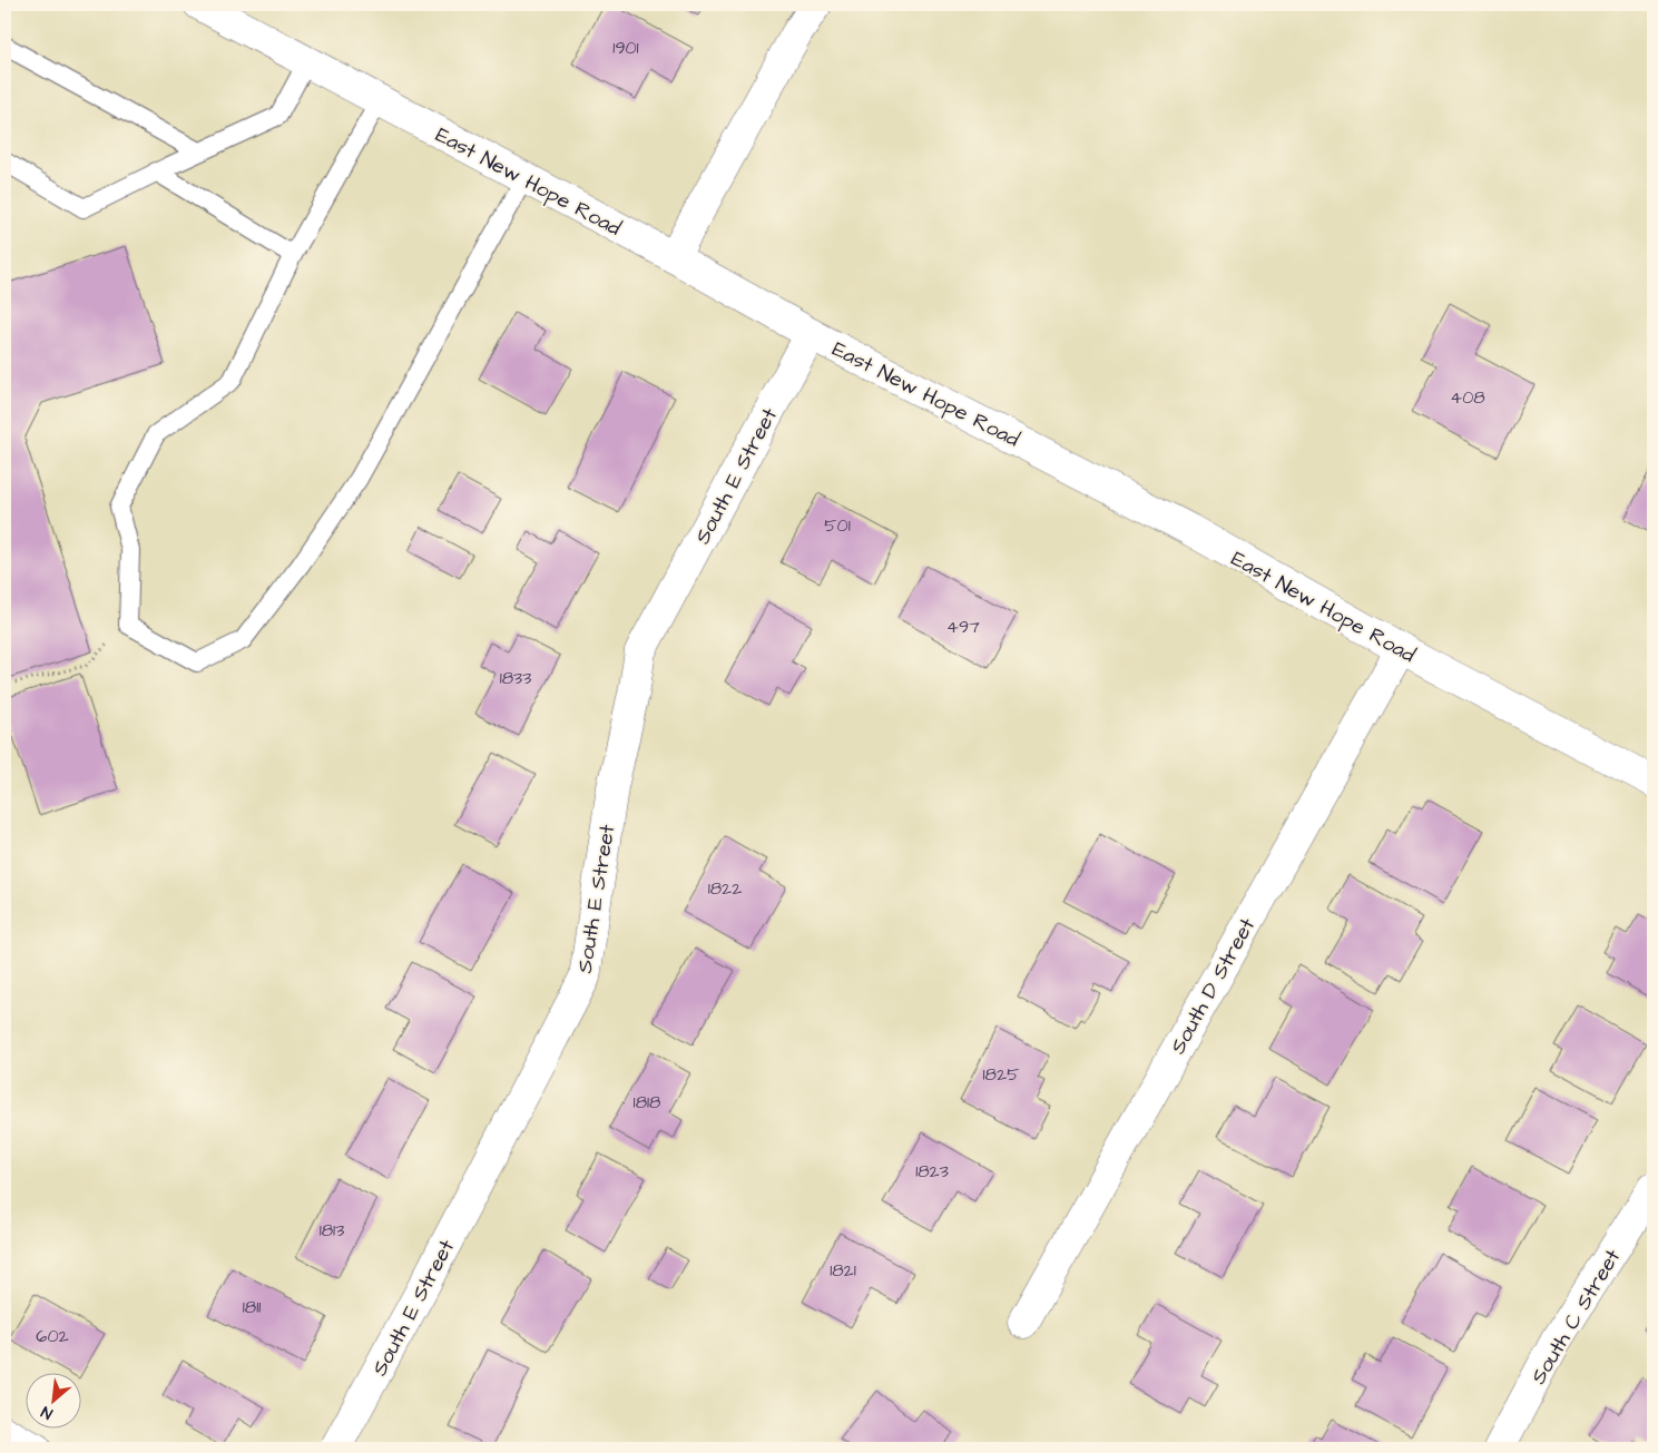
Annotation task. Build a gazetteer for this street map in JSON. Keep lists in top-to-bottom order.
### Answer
{
  "streets": {
    "street": [
      "East New Hope Road",
      "South E Street",
      "South D Street",
      "South C Street"
    ]
  },
  "crossings": [
    ["East New Hope Road", "South E Street"],
    ["East New Hope Road", "South D Street"]
  ],
  "house_numbers": [
    "1901",
    "408",
    "501",
    "497",
    "1833",
    "1822",
    "1825",
    "1818",
    "1823",
    "1813",
    "1821",
    "1811",
    "602"
  ],
  "north": "bottom left"
}
